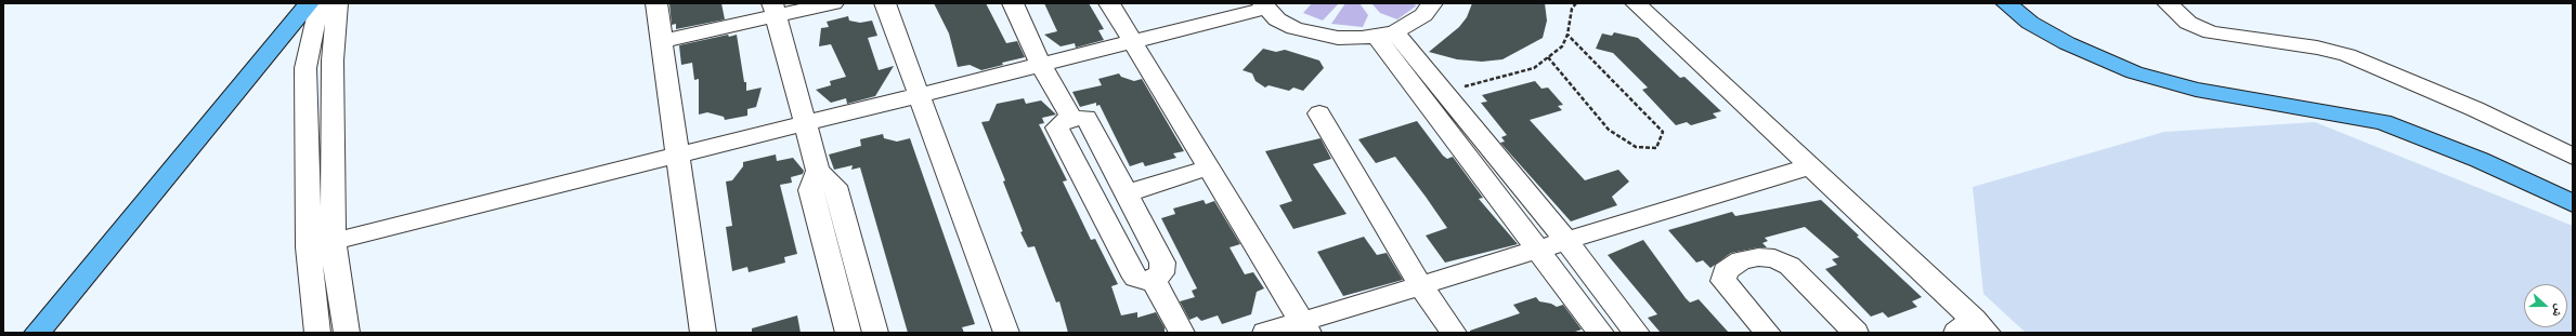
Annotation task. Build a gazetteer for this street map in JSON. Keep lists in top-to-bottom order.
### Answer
{
  "north": "right"
}
